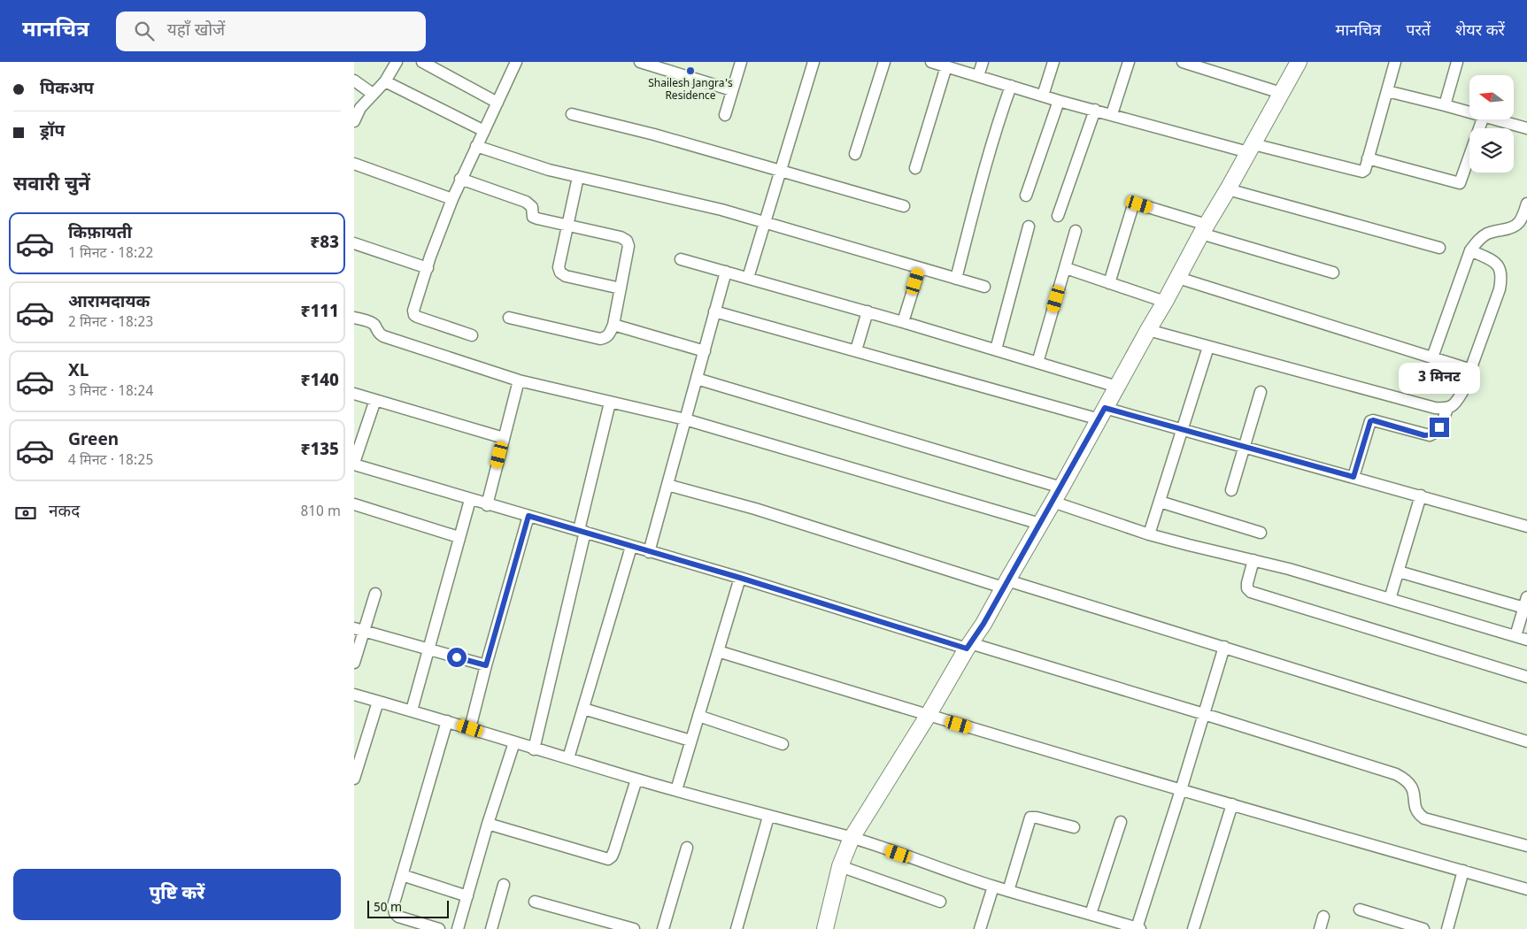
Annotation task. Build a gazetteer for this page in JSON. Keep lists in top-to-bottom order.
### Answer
{
  "places": ["Shailesh Jangra's Residence"],
  "scale_bar": "50 m",
  "north": "left",
  "page": {
    "header": "मानचित्र",
    "search": "यहाँ खोजें",
    "nav": ["मानचित्र", "परतें", "शेयर करें"],
    "banner": ["पिकअप", "ड्रॉप"],
    "heading": "सवारी चुनें",
    "list": [
      {
        "name": "किफ़ायती",
        "note": "1 मिनट · 18:22",
        "value": "₹83"
      },
      {
        "name": "आरामदायक",
        "note": "2 मिनट · 18:23",
        "value": "₹111"
      },
      {
        "name": "XL",
        "note": "3 मिनट · 18:24",
        "value": "₹140"
      },
      {
        "name": "Green",
        "note": "4 मिनट · 18:25",
        "value": "₹135"
      }
    ],
    "bubble": "3 मिनट",
    "pay": ["नकद", "810 m"],
    "buttons": "पुष्टि करें",
    "scale": "50 m"
  }
}
